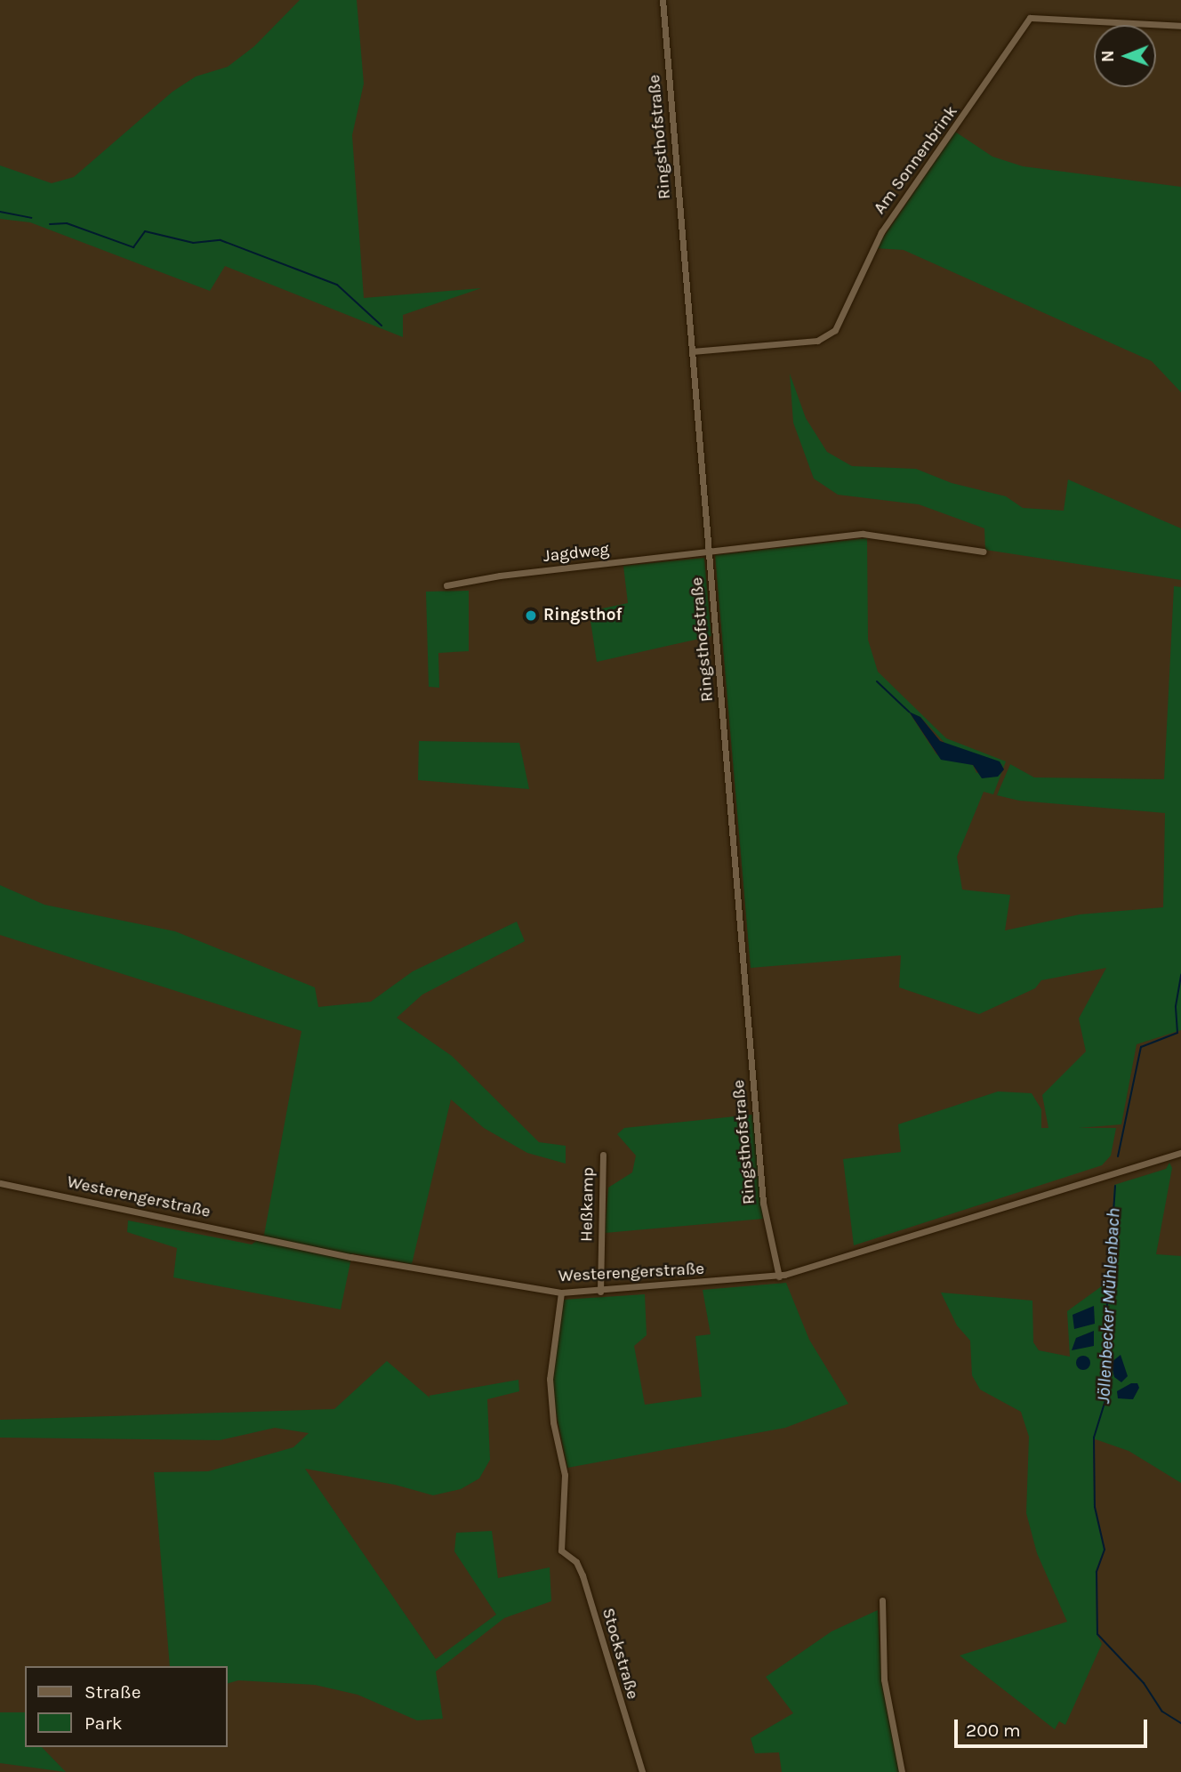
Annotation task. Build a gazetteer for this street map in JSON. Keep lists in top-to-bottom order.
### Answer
{
  "streets": {
    "street": [
      "Ringsthofstraße",
      "Am Sonnenbrink",
      "Jagdweg",
      "Westerengerstraße",
      "Heßkamp",
      "Stockstraße"
    ]
  },
  "crossings": [
    ["Ringsthofstraße", "Am Sonnenbrink"],
    ["Ringsthofstraße", "Jagdweg"],
    ["Ringsthofstraße", "Westerengerstraße"],
    ["Westerengerstraße", "Heßkamp"],
    ["Westerengerstraße", "Stockstraße"]
  ],
  "water": ["Jöllenbecker Mühlenbach"],
  "places": ["Ringsthof"],
  "legend": ["Straße", "Park"],
  "scale_bar": "200 m",
  "north": "left"
}
